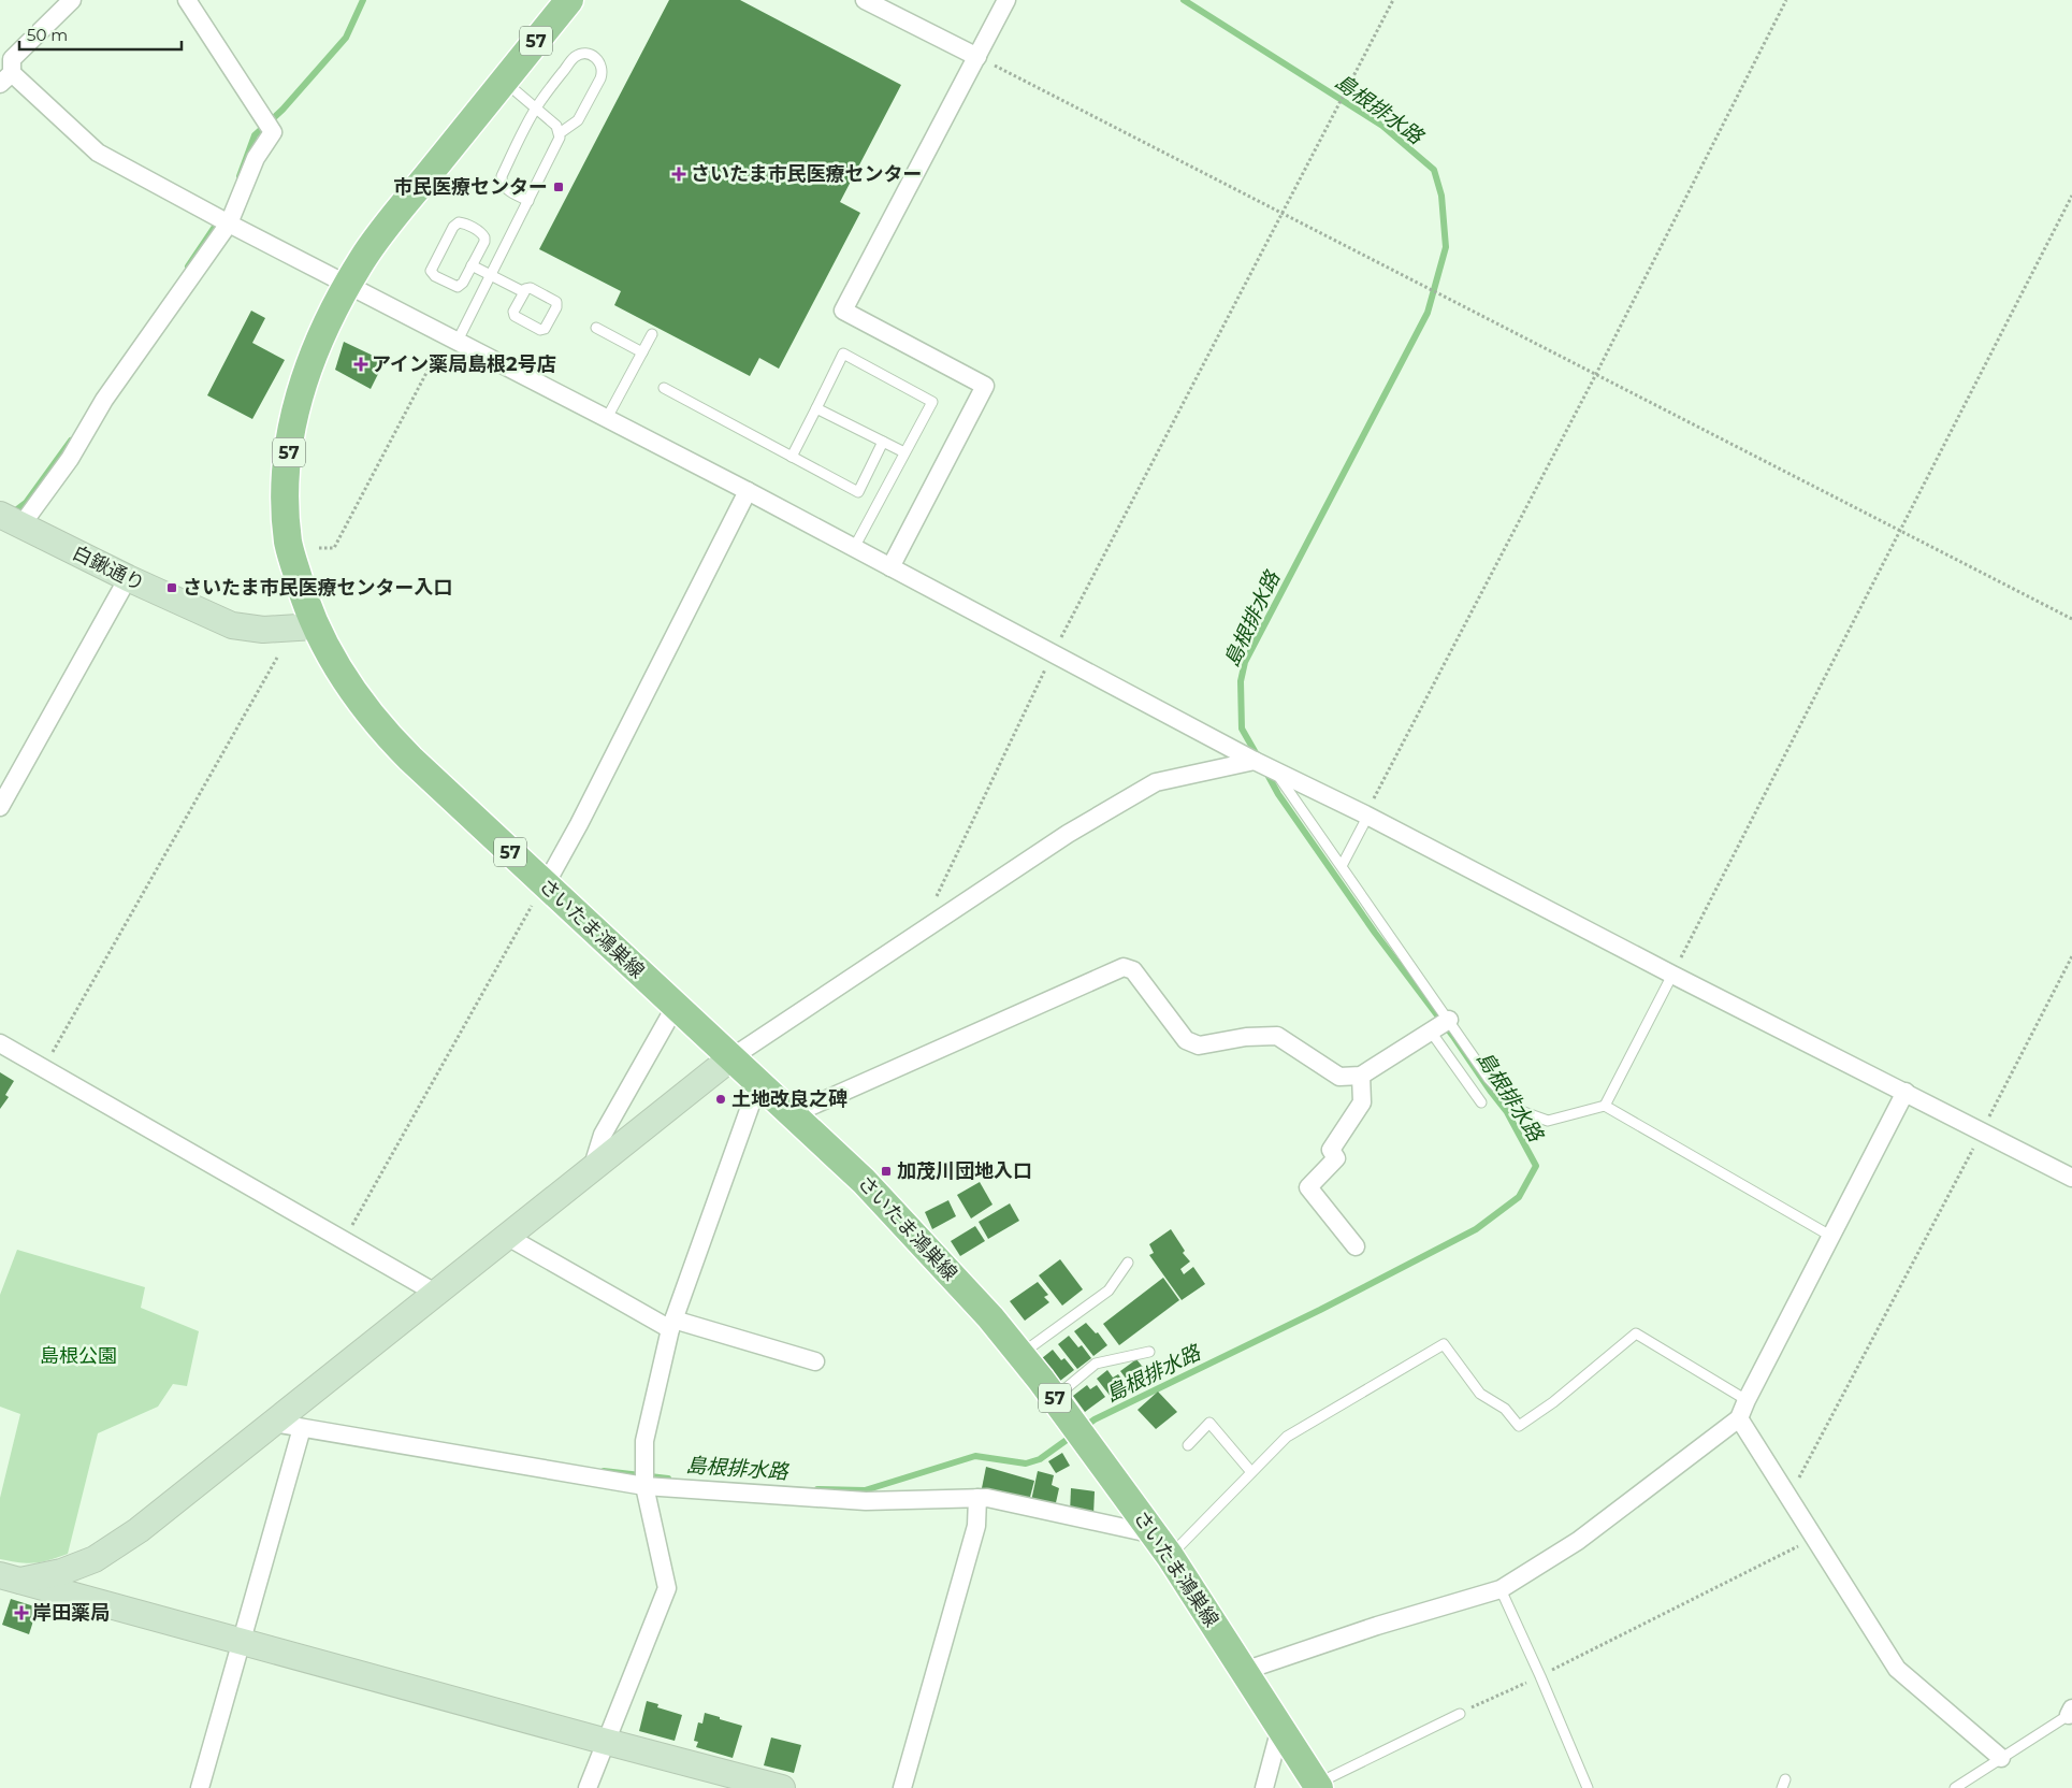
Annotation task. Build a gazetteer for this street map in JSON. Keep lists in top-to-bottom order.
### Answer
{
  "streets": {
    "main road": ["57", "さいたま鴻巣線"],
    "street": ["白鍬通り"]
  },
  "crossings": [
    ["白鍬通り", "さいたま鴻巣線"]
  ],
  "water": ["島根排水路"],
  "parks": ["島根公園"],
  "places": {
    "health": ["さいたま市民医療センター", "アイン薬局島根2号店", "岸田薬局"],
    "transit": ["市民医療センター", "さいたま市民医療センター入口", "加茂川団地入口"],
    "other": ["土地改良之碑"]
  },
  "scale_bar": "50 m"
}
